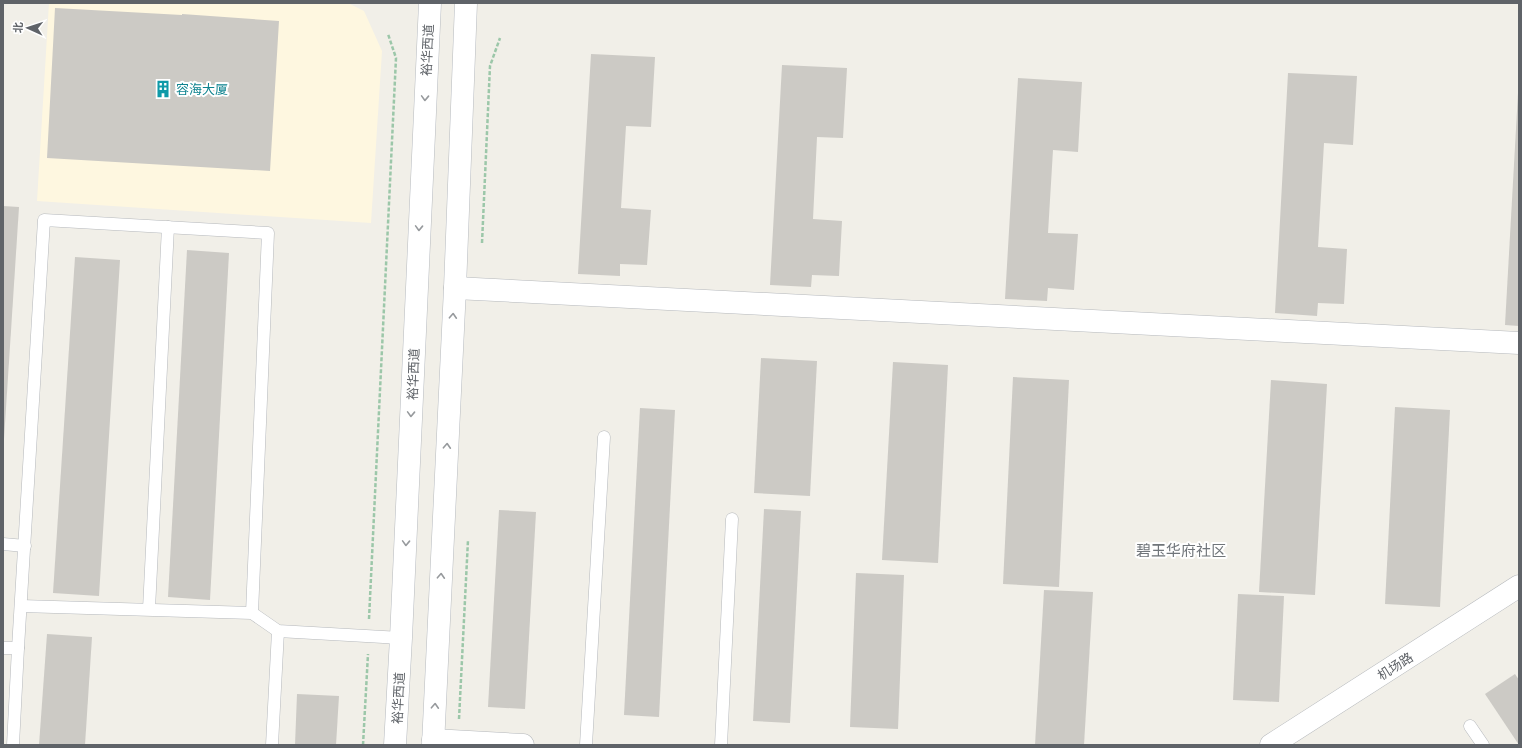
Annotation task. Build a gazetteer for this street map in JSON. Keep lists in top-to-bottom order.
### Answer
{
  "streets": {
    "main road": ["裕华西道", "机场路"]
  },
  "districts": ["碧玉华府社区"],
  "places": {
    "building": ["容海大厦"]
  },
  "north": "left"
}
